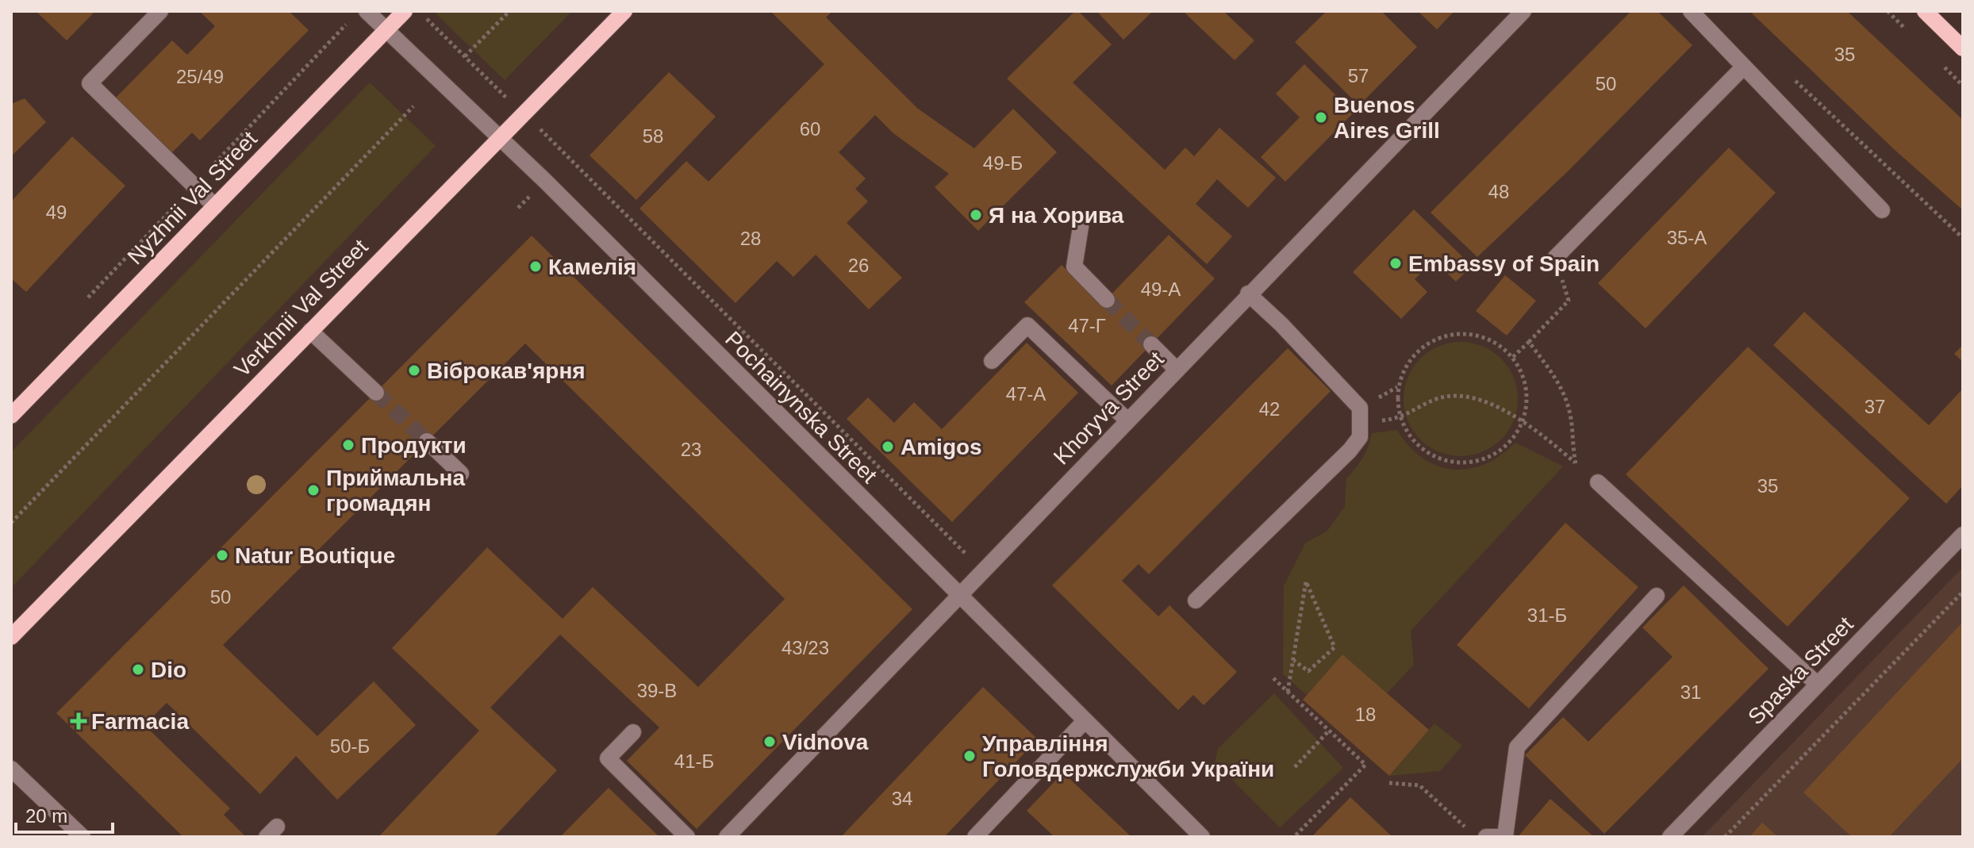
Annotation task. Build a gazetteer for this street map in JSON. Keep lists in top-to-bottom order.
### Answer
{
  "streets": {
    "main road": ["Nyzhnii Val Street", "Verkhnii Val Street"],
    "street": ["Pochainynska Street", "Khoryva Street", "Spaska Street"]
  },
  "crossings": [
    ["Nyzhnii Val Street", "Pochainynska Street"],
    ["Verkhnii Val Street", "Pochainynska Street"],
    ["Pochainynska Street", "Khoryva Street"]
  ],
  "places": {
    "other": [
      "Buenos Aires Grill",
      "Я на Хорива",
      "Embassy of Spain",
      "Камелія",
      "Віброкав'ярня",
      "Продукти",
      "Amigos",
      "Приймальна громадян",
      "Natur Boutique",
      "Dio",
      "Vidnova",
      "Управління Головдержслужби України"
    ],
    "health": ["Farmacia"]
  },
  "house_numbers": [
    "35",
    "57",
    "25/49",
    "50",
    "60",
    "58",
    "49-Б",
    "48",
    "49",
    "35-А",
    "28",
    "26",
    "49-А",
    "47-Г",
    "47-А",
    "37",
    "42",
    "23",
    "35",
    "50",
    "31-Б",
    "43/23",
    "39-В",
    "31",
    "18",
    "50-Б",
    "41-Б",
    "34"
  ],
  "scale_bar": "20 m"
}
